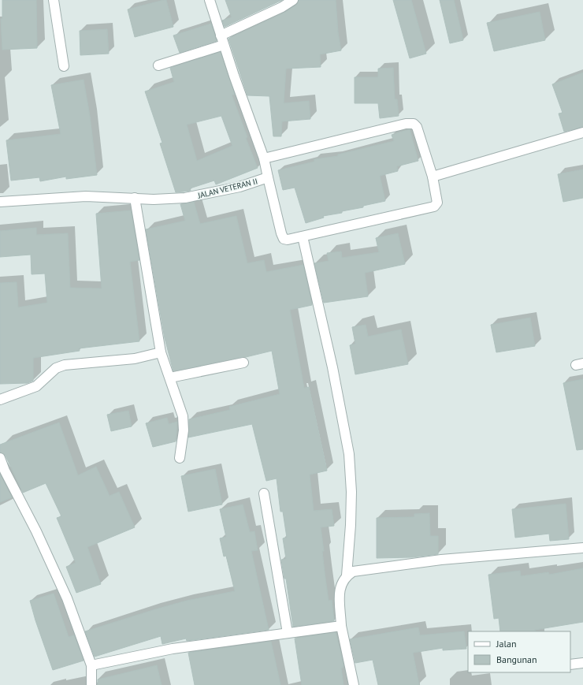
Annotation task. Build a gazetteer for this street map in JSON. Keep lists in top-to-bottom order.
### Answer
{
  "streets": {
    "street": ["JALAN VETERAN II"]
  },
  "legend": ["Jalan", "Bangunan"]
}
